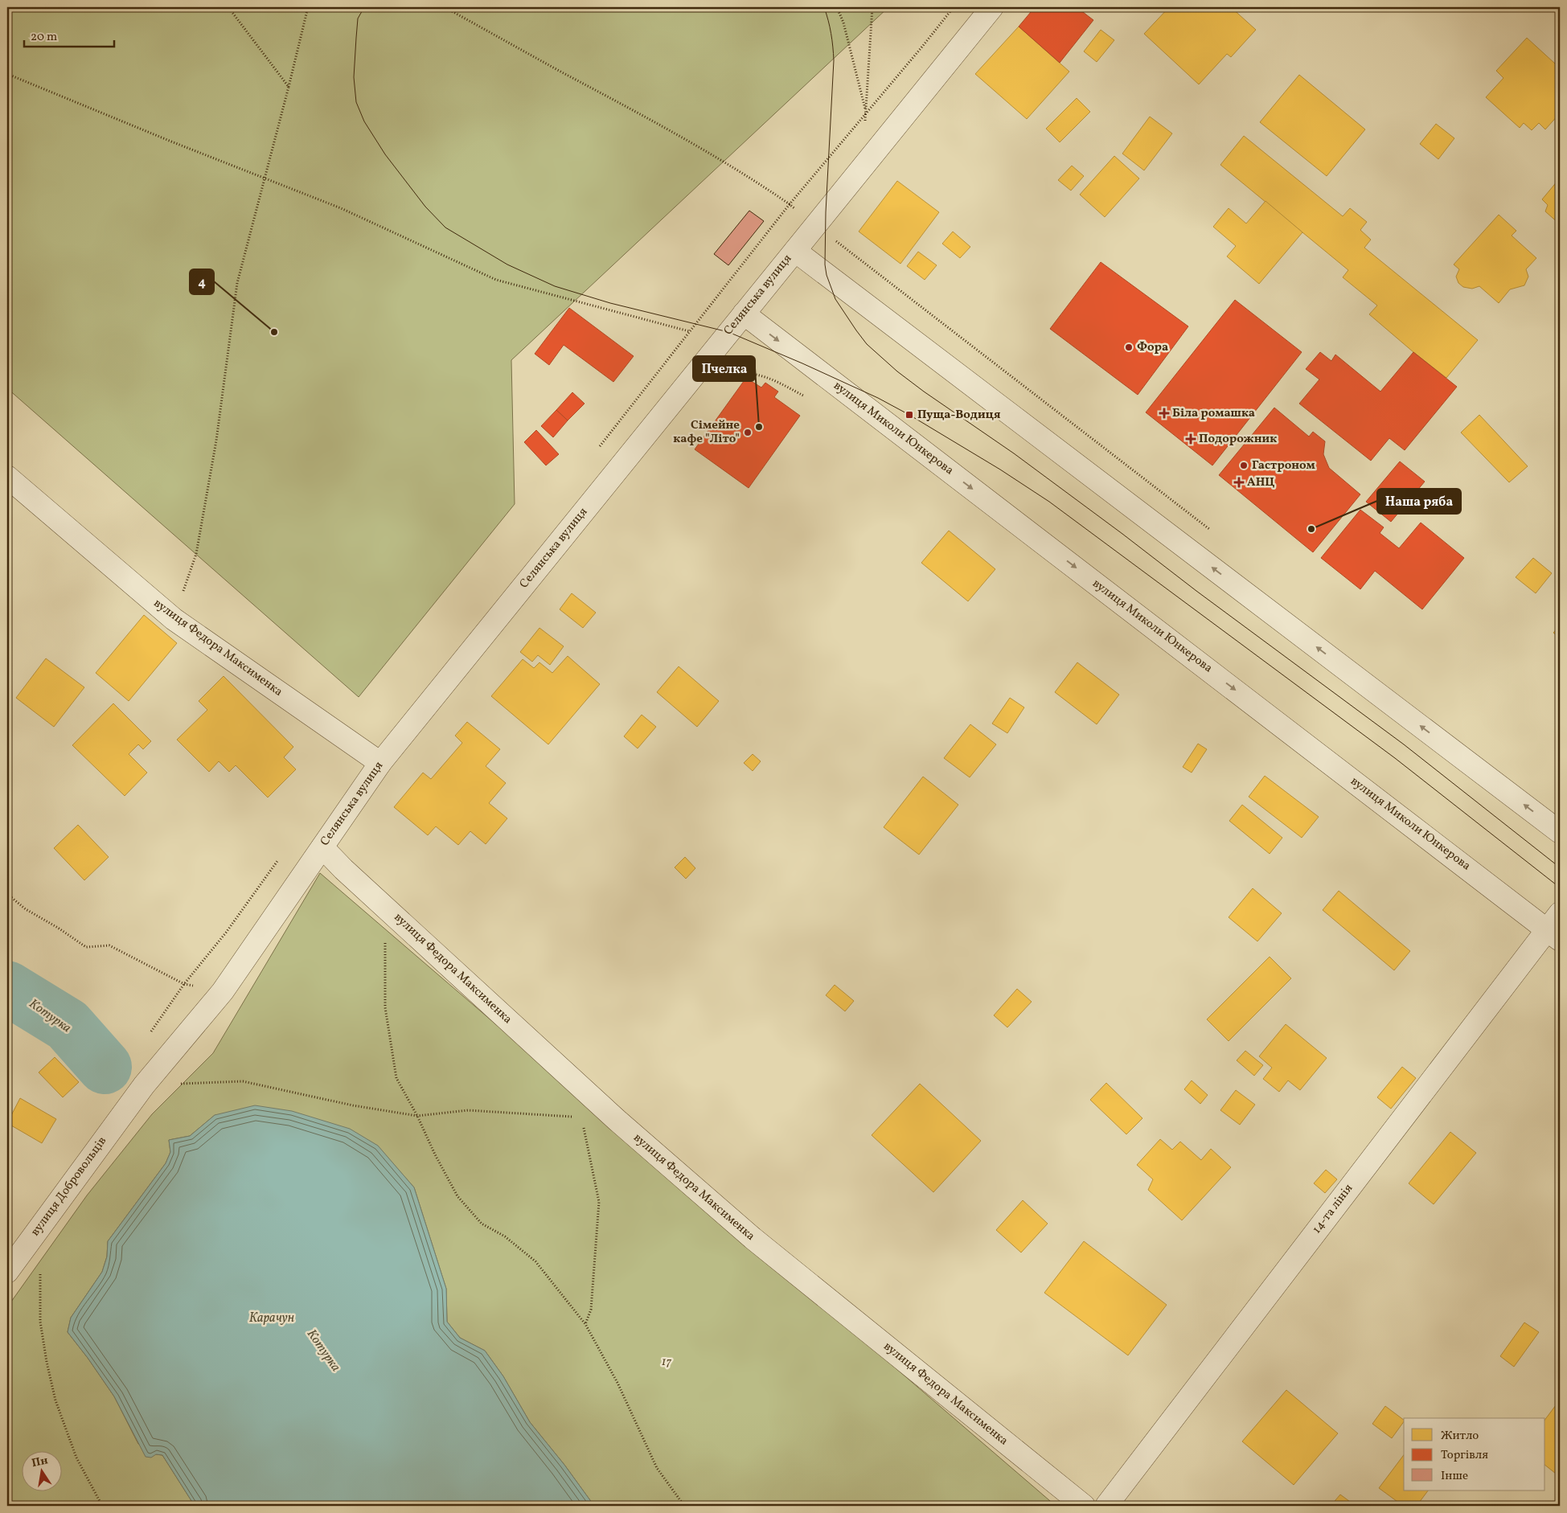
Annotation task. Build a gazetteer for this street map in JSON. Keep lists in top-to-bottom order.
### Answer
{
  "streets": {
    "street": [
      "Селянська вулиця",
      "вулиця Миколи Юнкерова",
      "вулиця Федора Максименка",
      "вулиця Добровольців",
      "14-та лінія"
    ]
  },
  "crossings": [
    ["Селянська вулиця", "вулиця Миколи Юнкерова"],
    ["Селянська вулиця", "вулиця Федора Максименка"],
    ["Селянська вулиця", "вулиця Добровольців"],
    ["вулиця Миколи Юнкерова", "14-та лінія"]
  ],
  "water": ["Котурка", "Карачун"],
  "parks": ["17"],
  "places": {
    "other": [
      "4",
      "Фора",
      "Пчелка",
      "Сімейне кафе \"Літо\"",
      "Гастроном",
      "Наша ряба"
    ],
    "health": ["Біла ромашка", "Подорожник", "АНЦ"],
    "transit": ["Пуща-Водиця"]
  },
  "legend": ["Житло", "Торгівля", "Інше"],
  "scale_bar": "20 m",
  "north": "top"
}
